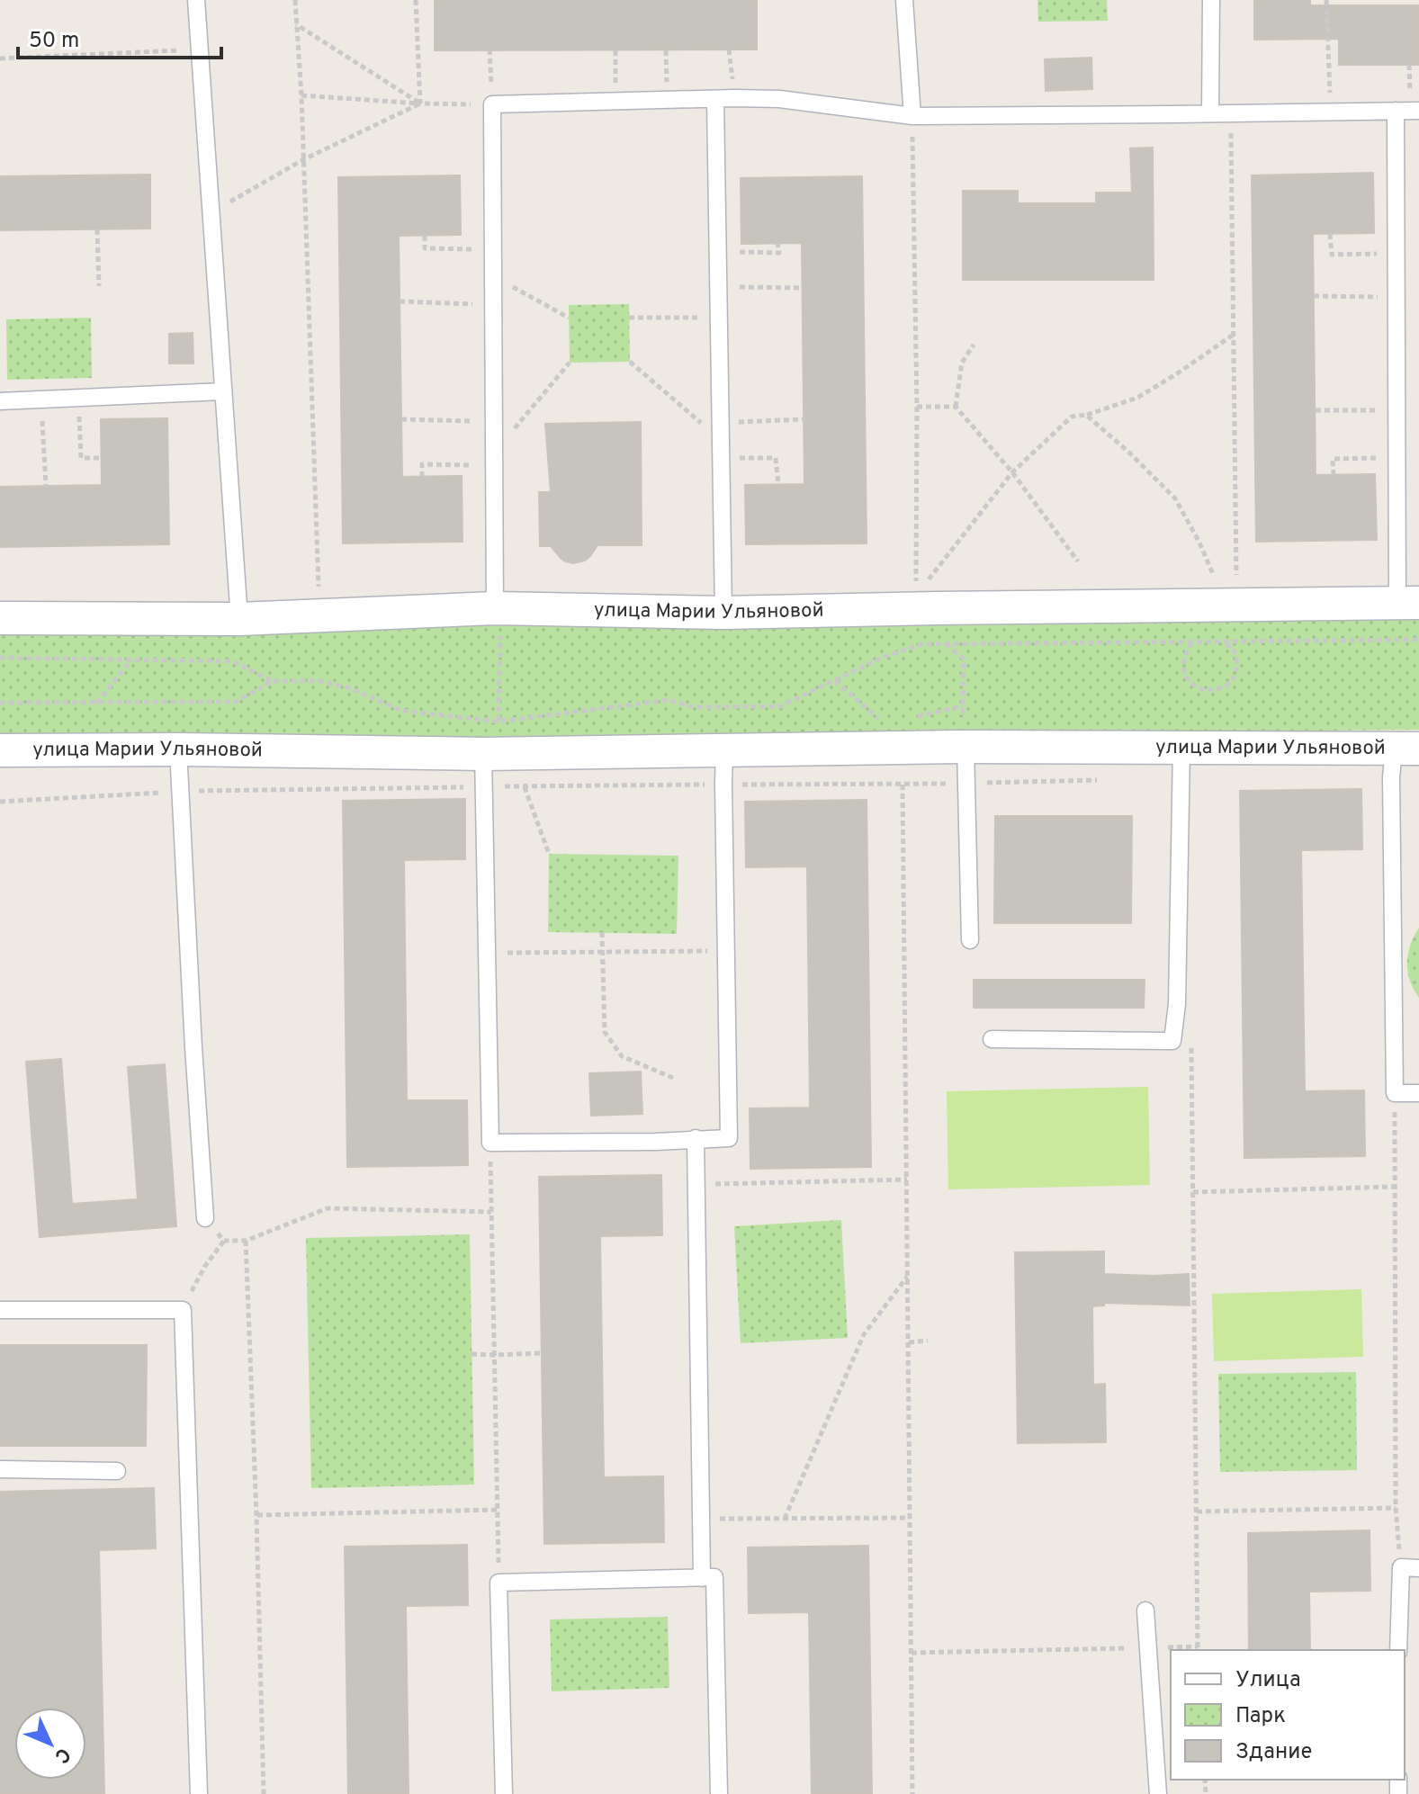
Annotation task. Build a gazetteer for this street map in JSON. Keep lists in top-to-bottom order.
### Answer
{
  "streets": {
    "street": ["улица Марии Ульяновой"]
  },
  "legend": ["Улица", "Парк", "Здание"],
  "scale_bar": "50 m",
  "north": "bottom right"
}
